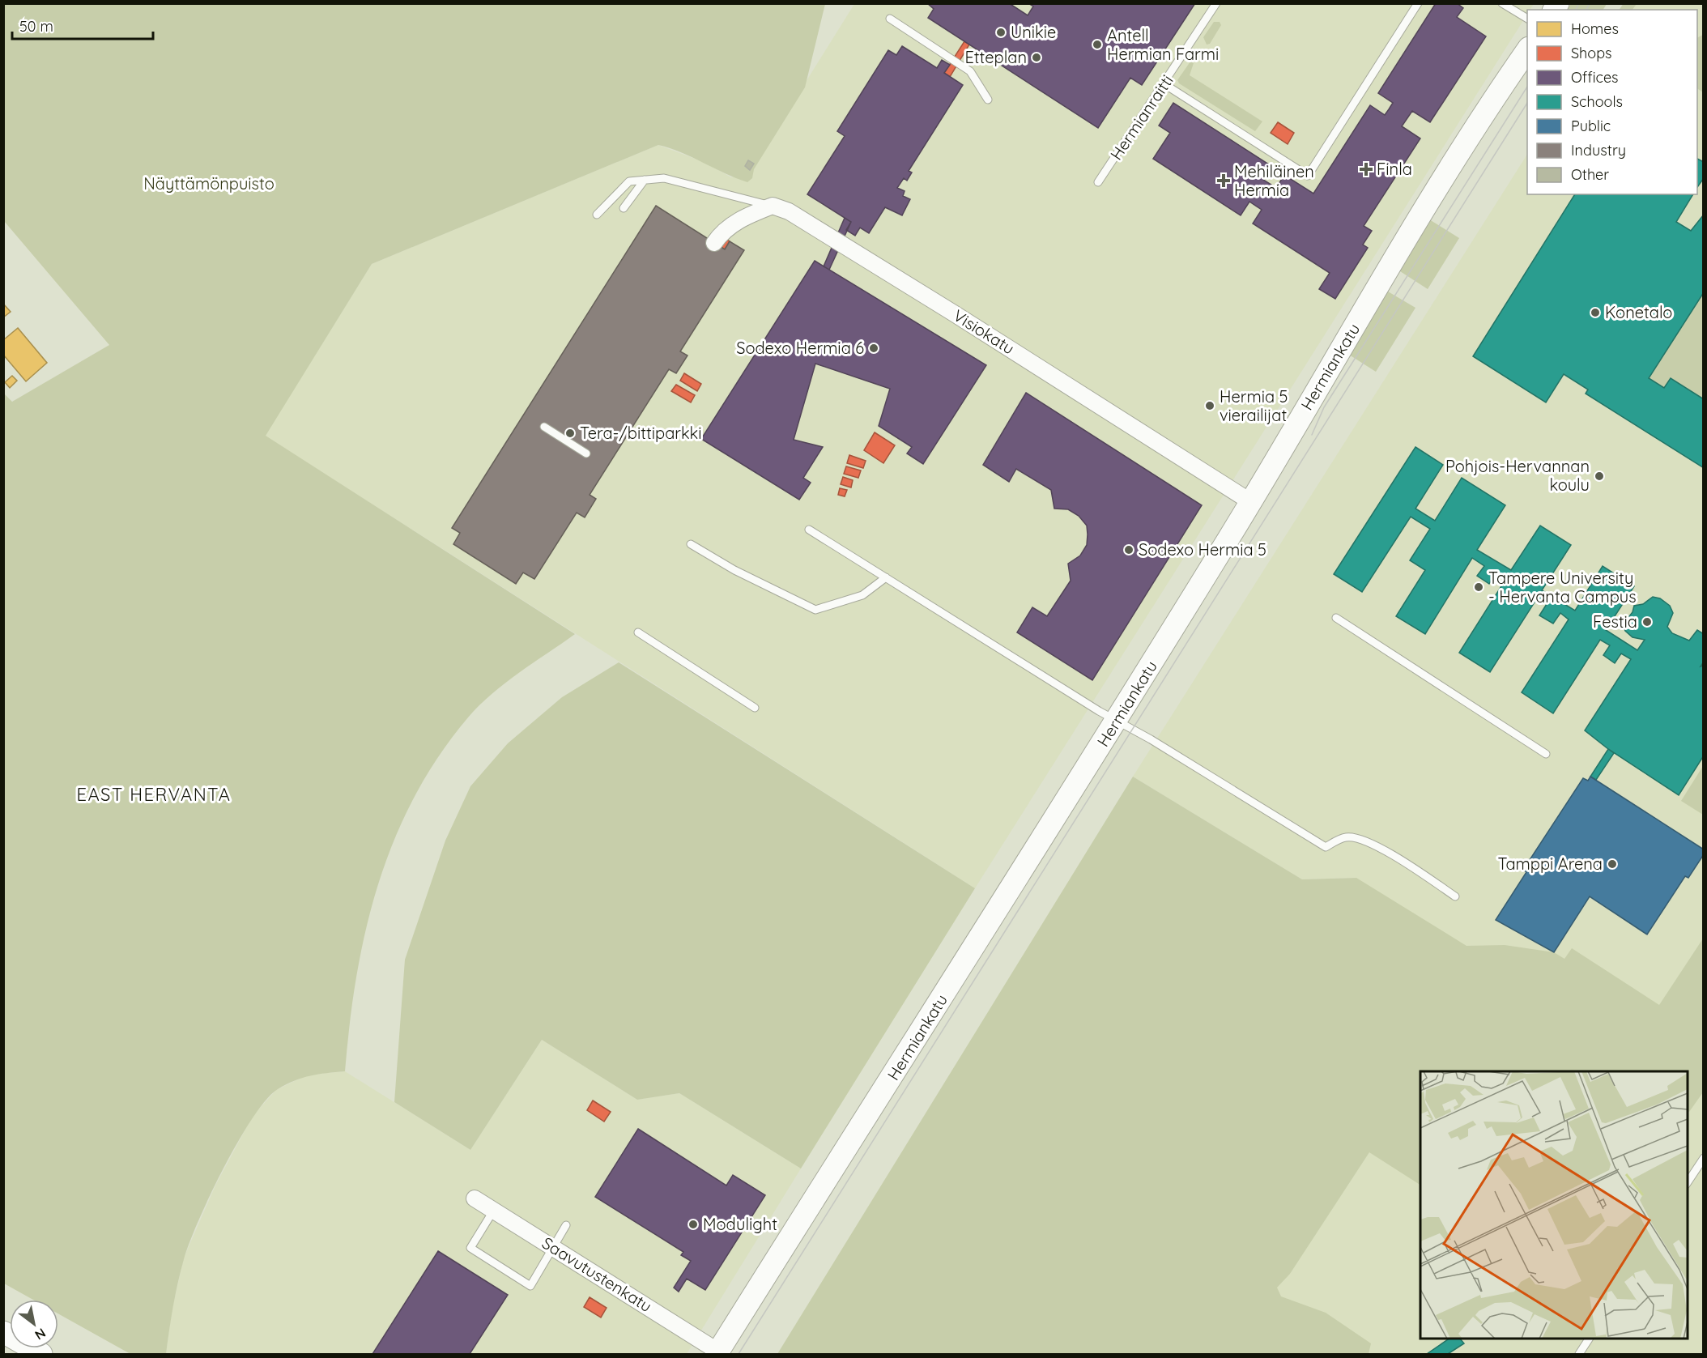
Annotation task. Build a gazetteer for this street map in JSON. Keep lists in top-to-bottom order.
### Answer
{
  "streets": {
    "street": ["Visiokatu", "Hermiankatu", "Saavutustenkatu"],
    "lane": ["Hermianraitti"]
  },
  "crossings": [
    ["Visiokatu", "Hermiankatu"],
    ["Hermiankatu", "Saavutustenkatu"]
  ],
  "districts": ["EAST HERVANTA"],
  "parks": ["Näyttämönpuisto"],
  "places": {
    "other": [
      "Unikie",
      "Antell Hermian Farmi",
      "Etteplan",
      "Konetalo",
      "Sodexo Hermia 6",
      "Hermia 5 vierailijat",
      "Tera-/bittiparkki",
      "Pohjois-Hervannan koulu",
      "Sodexo Hermia 5",
      "Tampere University - Hervanta Campus",
      "Festia",
      "Tamppi Arena",
      "Modulight"
    ],
    "health": ["Finla", "Mehiläinen Hermia"]
  },
  "legend": [
    "Homes",
    "Shops",
    "Offices",
    "Schools",
    "Public",
    "Industry",
    "Other"
  ],
  "scale_bar": "50 m",
  "north": "bottom right"
}
